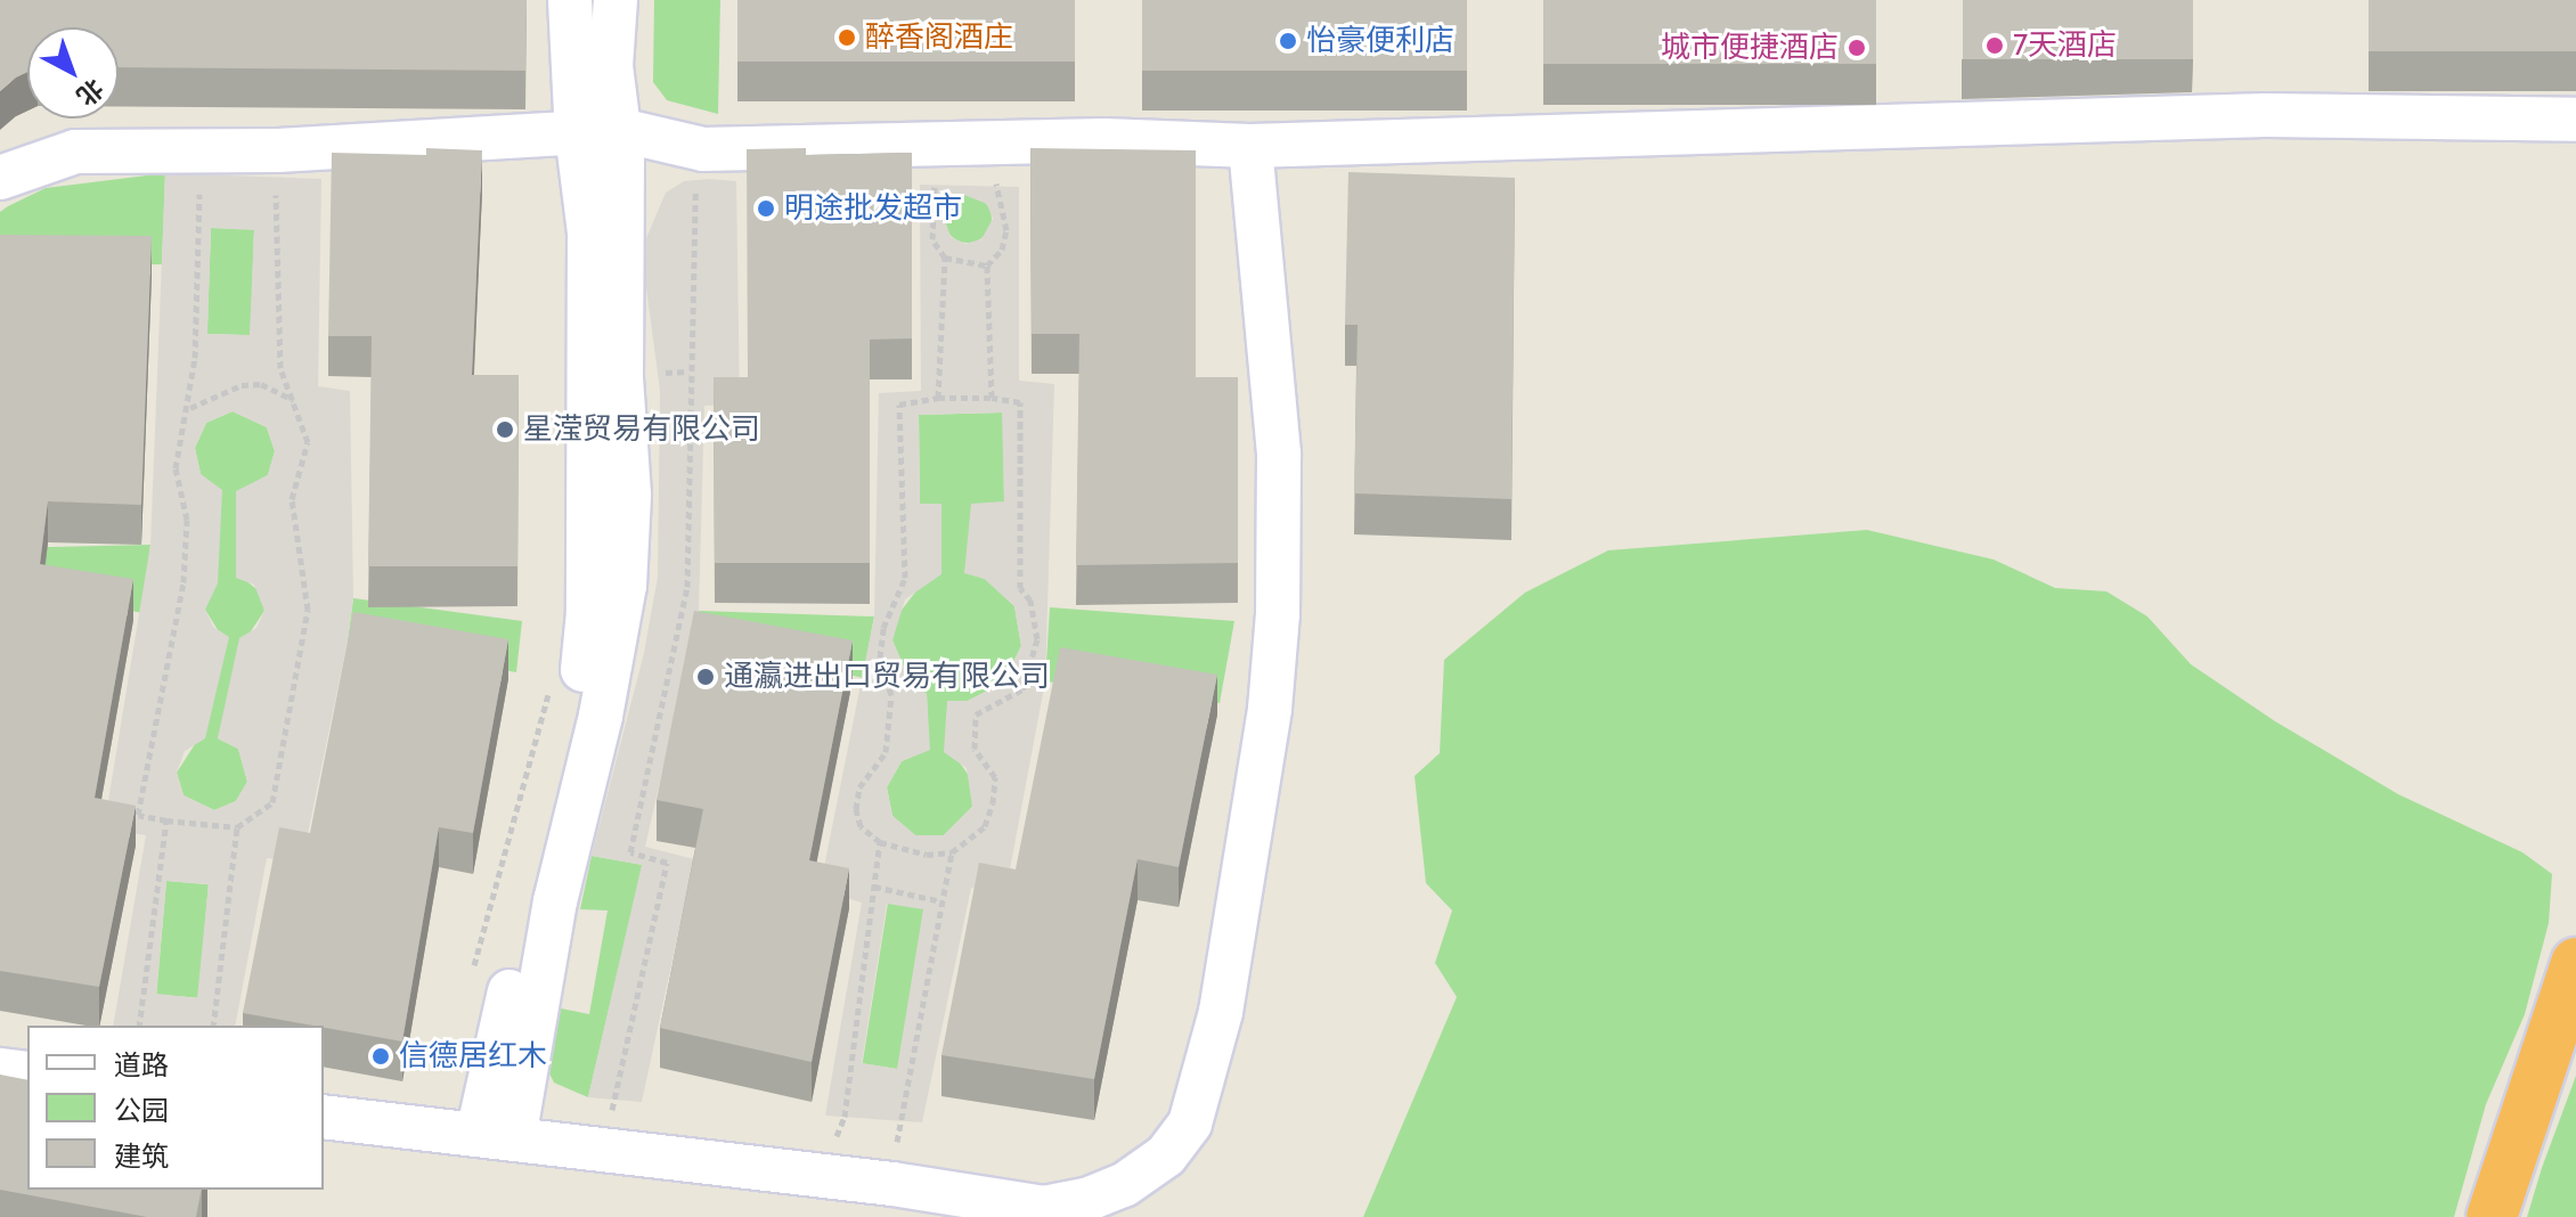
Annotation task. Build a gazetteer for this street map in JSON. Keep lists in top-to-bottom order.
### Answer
{
  "places": [
    "醉香阁酒庄",
    "怡豪便利店",
    "7天酒店",
    "城市便捷酒店",
    "明途批发超市",
    "星滢贸易有限公司",
    "通瀛进出口贸易有限公司",
    "信德居红木"
  ],
  "legend": ["道路", "公园", "建筑"],
  "north": "bottom right"
}
